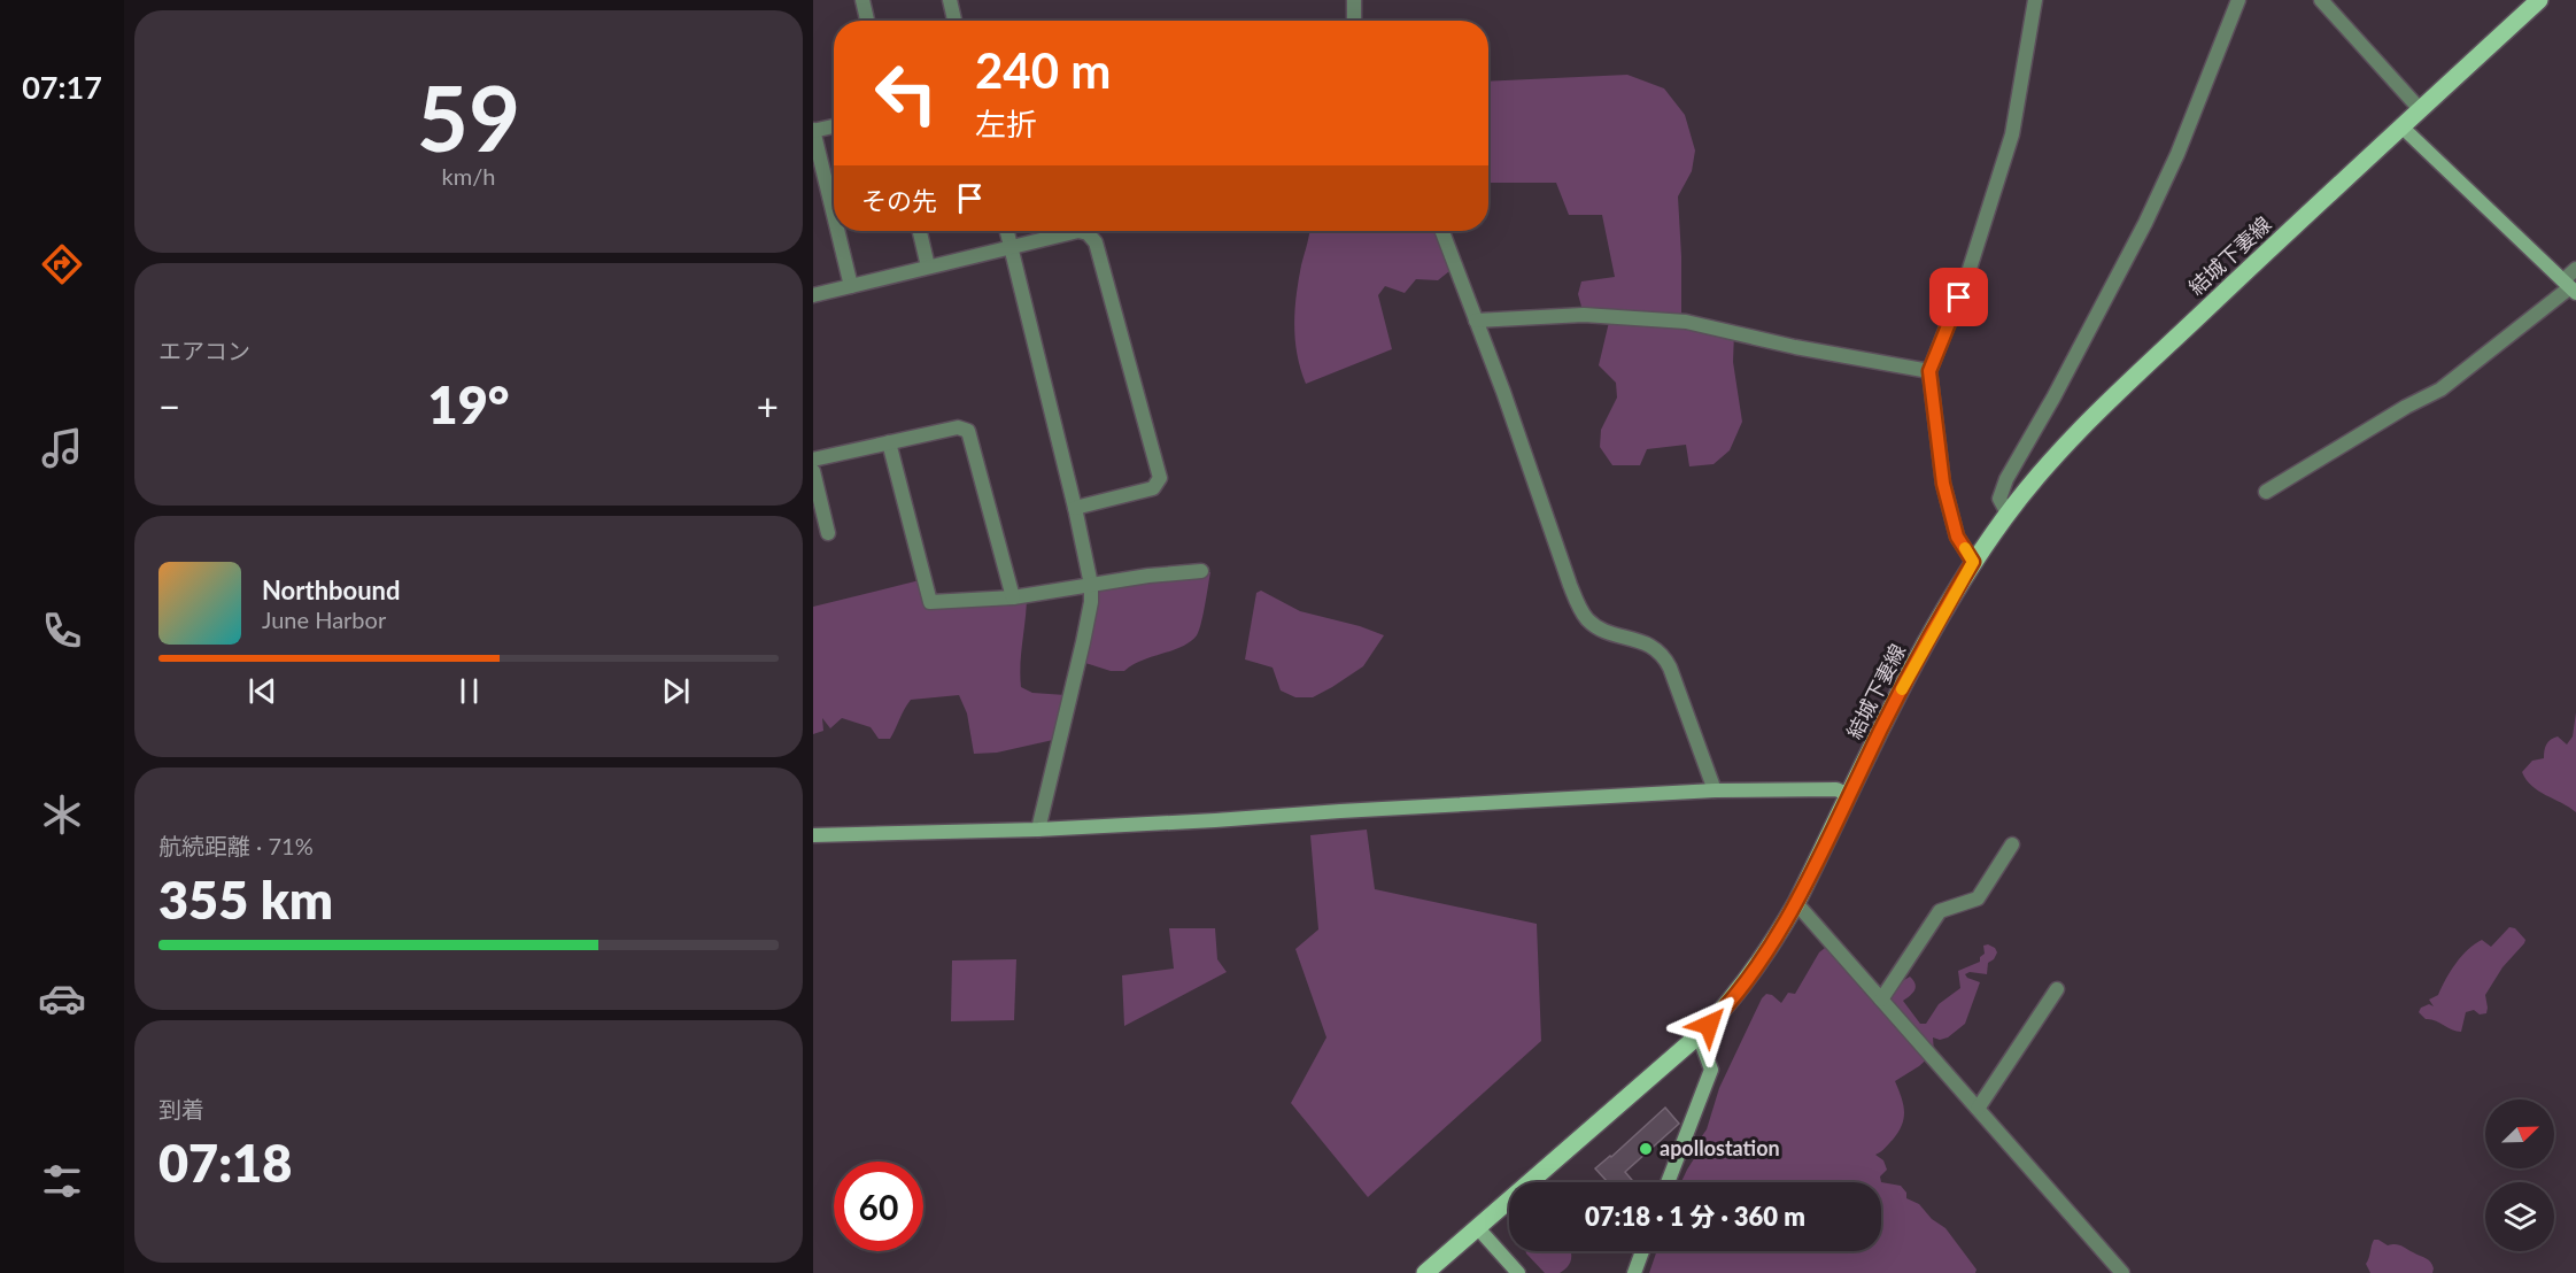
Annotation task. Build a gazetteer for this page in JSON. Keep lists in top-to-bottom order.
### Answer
{
  "streets": {
    "main road": ["結城下妻線"]
  },
  "places": ["apollostation"],
  "north": "top right",
  "page": {
    "tabs": "07:17",
    "tile": [
      ["59", "km/h"],
      "エアコン",
      ["航続距離 · 71%", "355 km"],
      ["到着", "07:18"]
    ],
    "turn": ["240 m", "左折"],
    "then": "その先",
    "heat": ["−", "19°", "+"],
    "song": ["Northbound", "June Harbor"],
    "limit": "60",
    "trip": "07:18 · 1 分 · 360 m"
  }
}
